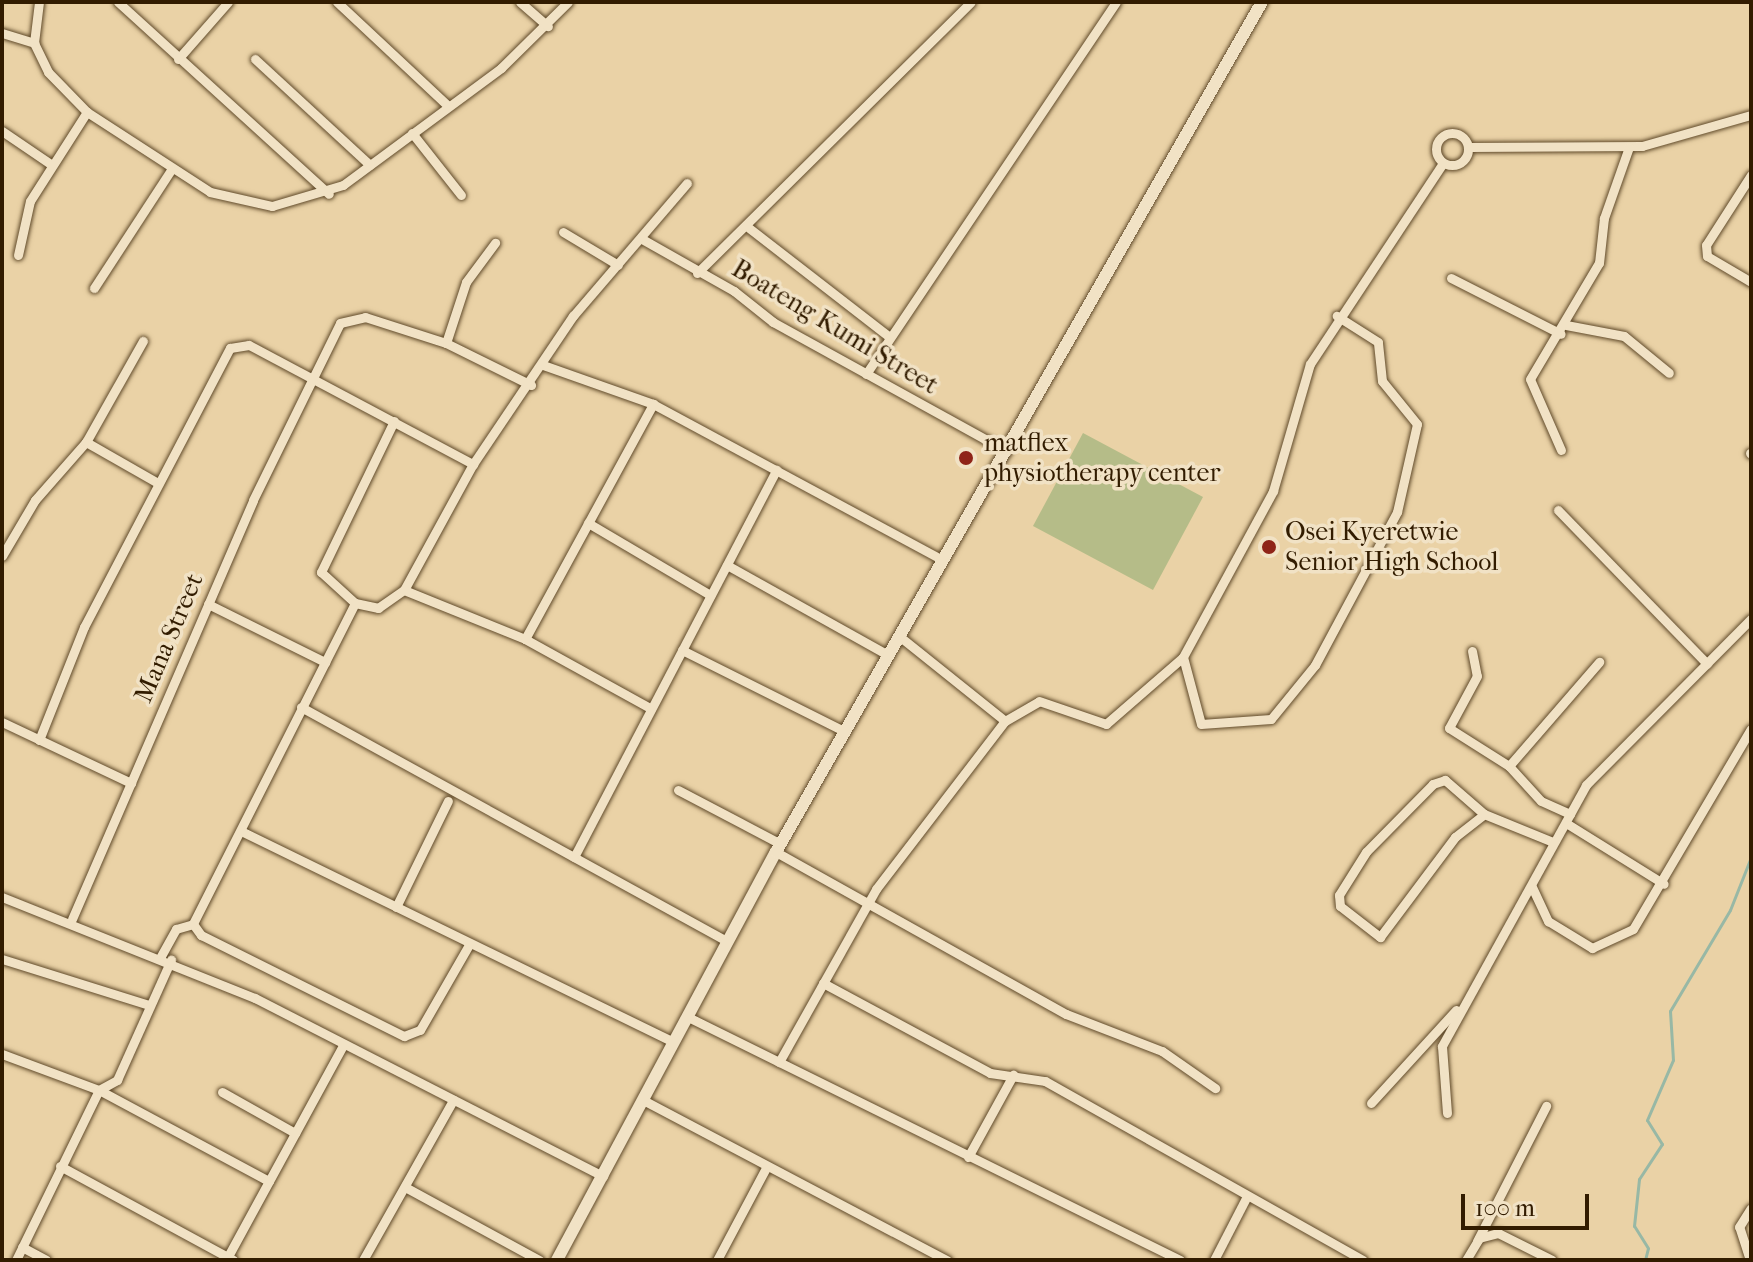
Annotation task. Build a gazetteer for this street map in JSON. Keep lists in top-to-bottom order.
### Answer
{
  "streets": {
    "street": ["Boateng Kumi Street", "Mana Street"]
  },
  "places": ["matflex physiotherapy center", "Osei Kyeretwie Senior High School"],
  "scale_bar": "100 m"
}
